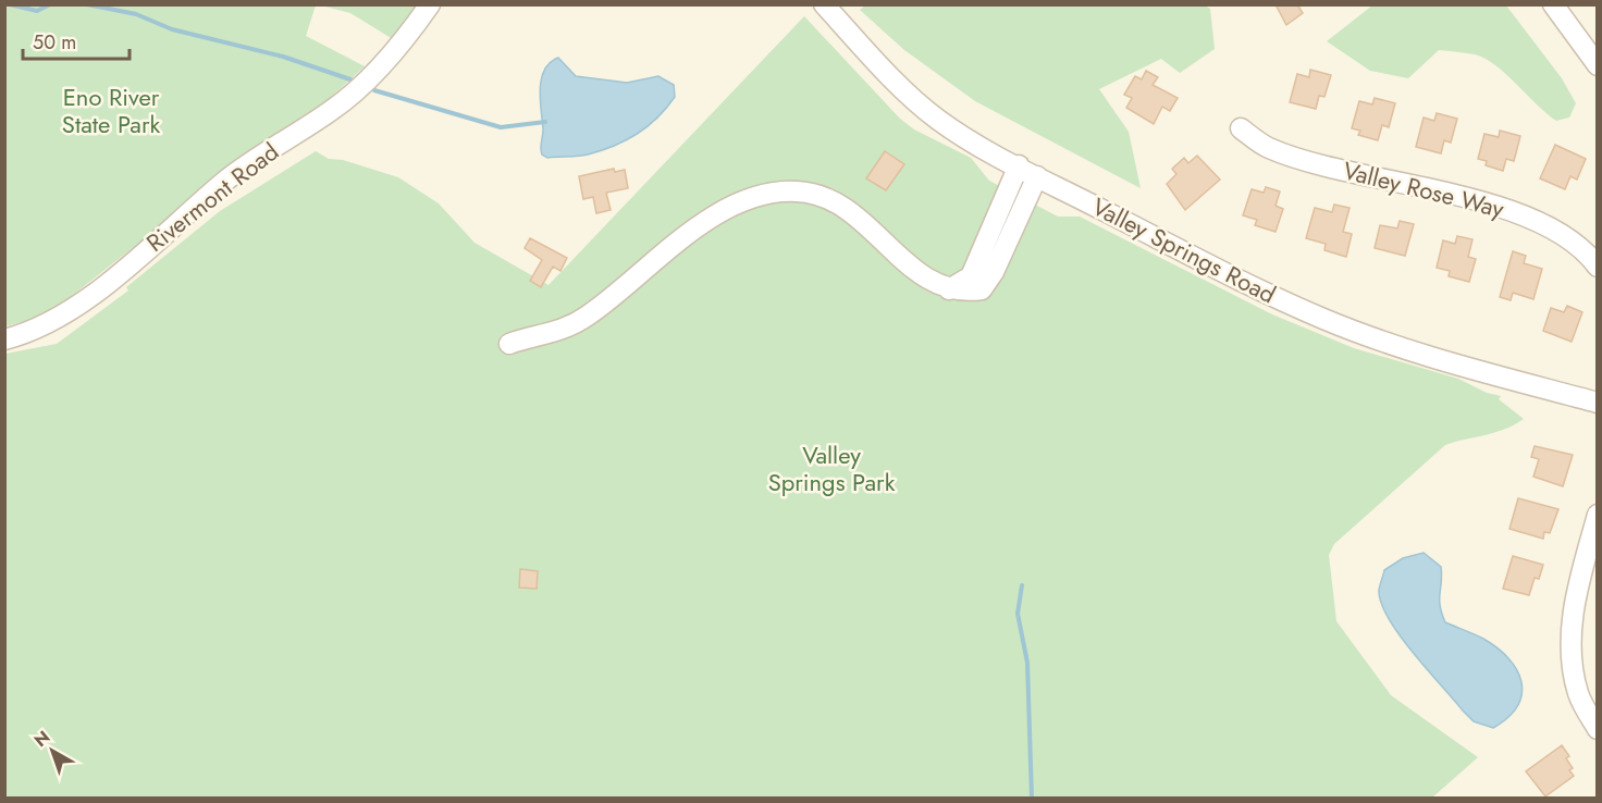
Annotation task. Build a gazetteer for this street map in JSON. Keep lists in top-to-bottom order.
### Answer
{
  "streets": {
    "street": ["Valley Rose Way", "Rivermont Road", "Valley Springs Road"]
  },
  "parks": ["Eno River State Park", "Valley Springs Park"],
  "scale_bar": "50 m",
  "north": "top left"
}
